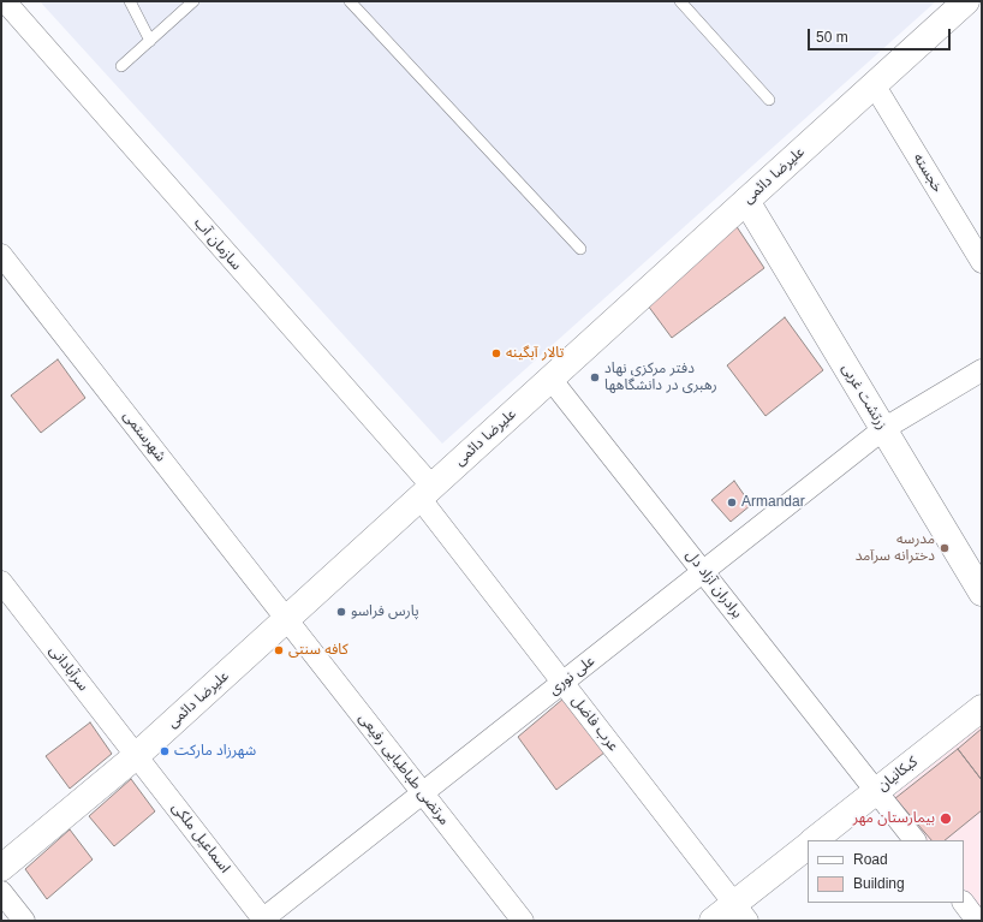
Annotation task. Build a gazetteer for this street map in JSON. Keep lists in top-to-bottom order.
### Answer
{
  "streets": {
    "street": [
      "خجسته",
      "علیرضا دائمی",
      "سازمان آب",
      "زرتشت غربی",
      "شهرستمی",
      "برادران آزاد دل",
      "سرآبادانی",
      "علی نوری",
      "عرب فاضل",
      "مرتضی طباطبایی رفیعی",
      "کبکانیان",
      "اسماعیل ملکی"
    ]
  },
  "crossings": [
    ["خجسته", "علیرضا دائمی"],
    ["علیرضا دائمی", "سازمان آب"],
    ["علیرضا دائمی", "زرتشت غربی"],
    ["علیرضا دائمی", "شهرستمی"],
    ["علیرضا دائمی", "برادران آزاد دل"],
    ["علیرضا دائمی", "سرآبادانی"],
    ["علیرضا دائمی", "عرب فاضل"],
    ["علیرضا دائمی", "مرتضی طباطبایی رفیعی"],
    ["علیرضا دائمی", "اسماعیل ملکی"],
    ["سازمان آب", "عرب فاضل"],
    ["زرتشت غربی", "علی نوری"],
    ["شهرستمی", "مرتضی طباطبایی رفیعی"],
    ["برادران آزاد دل", "علی نوری"],
    ["برادران آزاد دل", "کبکانیان"],
    ["سرآبادانی", "اسماعیل ملکی"],
    ["علی نوری", "عرب فاضل"],
    ["علی نوری", "مرتضی طباطبایی رفیعی"],
    ["علی نوری", "اسماعیل ملکی"]
  ],
  "places": [
    "تالار آبگینه",
    "دفتر مرکزی نهاد رهبری در دانشگاهها",
    "Armandar",
    "مدرسه دخترانه سرآمد",
    "پارس فراسو",
    "کافه سنتی",
    "شهرزاد مارکت",
    "بیمارستان مهر"
  ],
  "legend": ["Road", "Building"],
  "scale_bar": "50 m"
}
